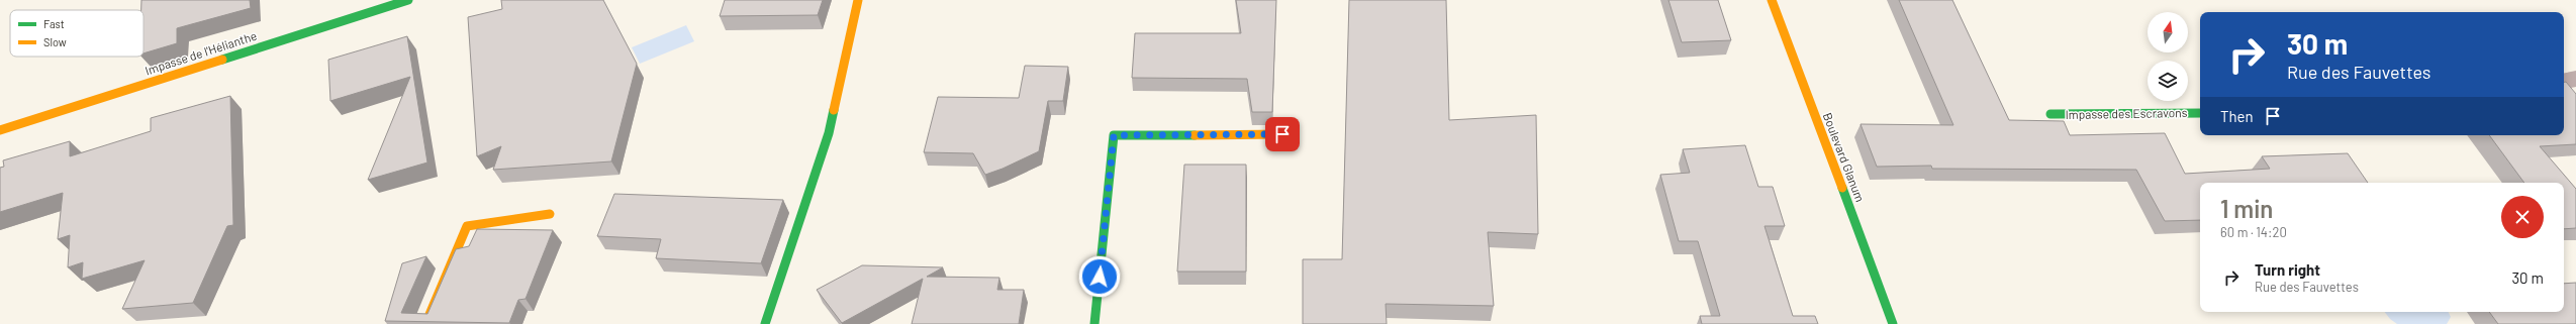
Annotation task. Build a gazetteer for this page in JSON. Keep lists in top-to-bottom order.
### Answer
{
  "streets": {
    "street": ["Impasse de l'Hélianthe", "Impasse des Escravons", "Boulevard Glanum"]
  },
  "legend": ["Fast", "Slow"],
  "north": "top",
  "page": {
    "turn": ["30 m", "Rue des Fauvettes"],
    "then": "Then",
    "heading": ["1 min", "60 m · 14:20"],
    "list": [
      {
        "name": "Turn right",
        "note": "Rue des Fauvettes",
        "value": "30 m"
      }
    ]
  }
}
